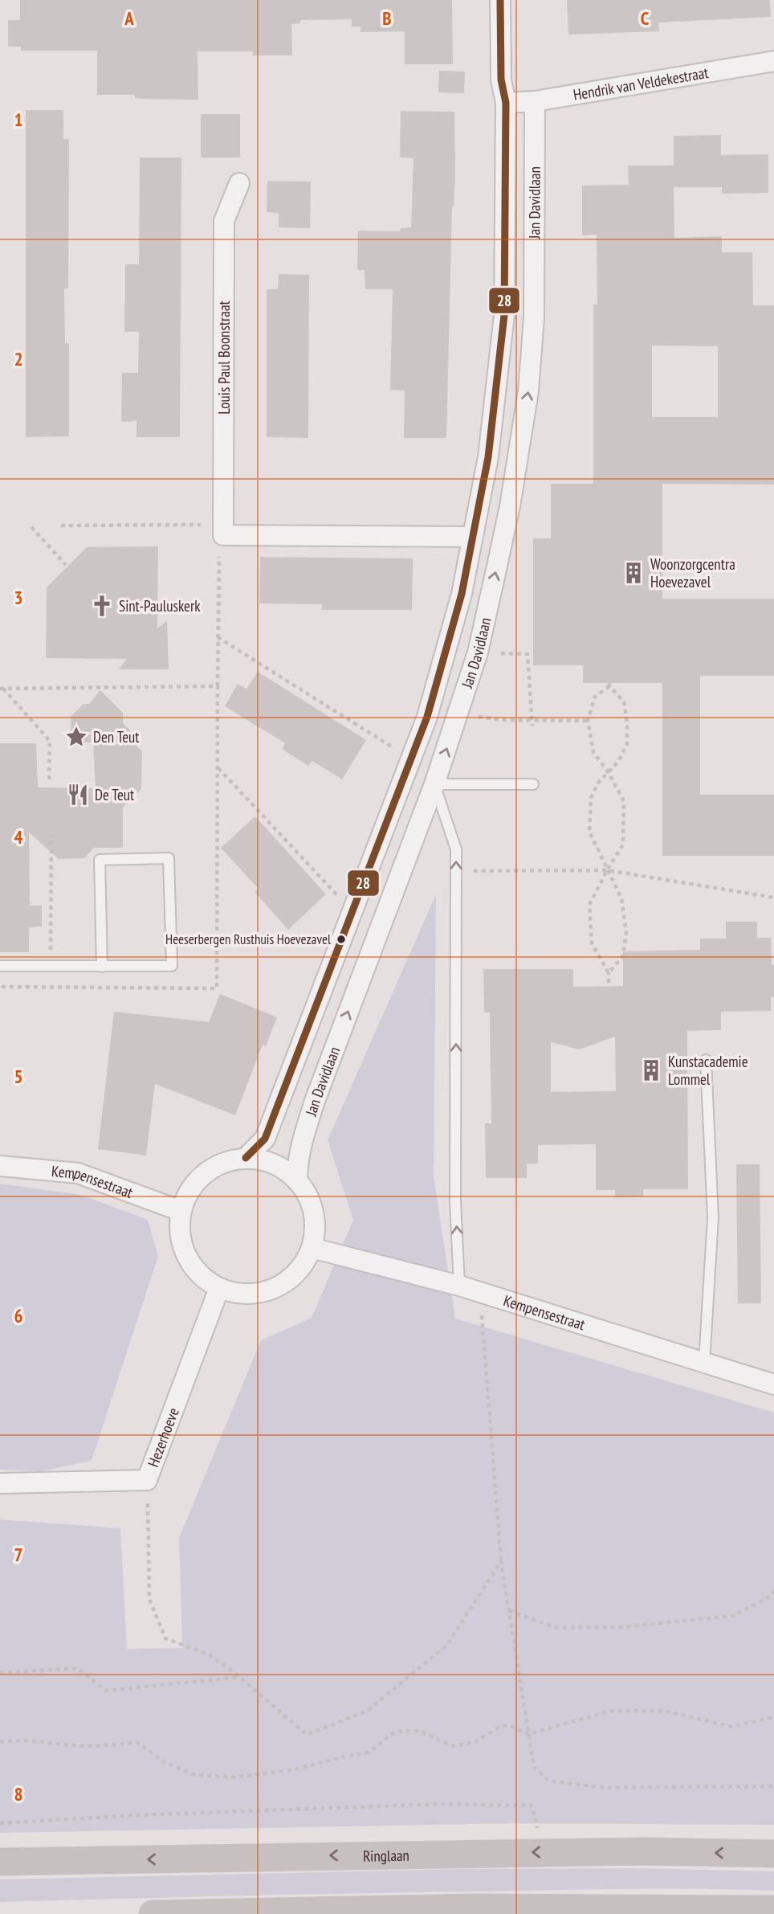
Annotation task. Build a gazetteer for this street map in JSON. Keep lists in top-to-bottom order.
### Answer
{
  "streets": {
    "main road": ["Ringlaan"],
    "street": [
      "Hendrik van Veldekestraat",
      "Jan Davidlaan",
      "Louis Paul Boonstraat",
      "Kempensestraat",
      "Hezerhoeve"
    ]
  },
  "crossings": [
    ["Hendrik van Veldekestraat", "Jan Davidlaan"],
    ["Jan Davidlaan", "Kempensestraat"],
    ["Jan Davidlaan", "Hezerhoeve"],
    ["Kempensestraat", "Hezerhoeve"]
  ],
  "places": {
    "building": ["Woonzorgcentra Hoevezavel", "Kunstacademie Lommel"],
    "church": ["Sint-Pauluskerk"],
    "place": ["Den Teut"],
    "restaurant": ["De Teut"],
    "other": ["Heeserbergen Rusthuis Hoevezavel"]
  },
  "lines": ["transit line 28"],
  "grid": {
    "columns": ["A", "B", "C"],
    "rows": [
      "1",
      "2",
      "3",
      "4",
      "5",
      "6",
      "7",
      "8"
    ]
  }
}
